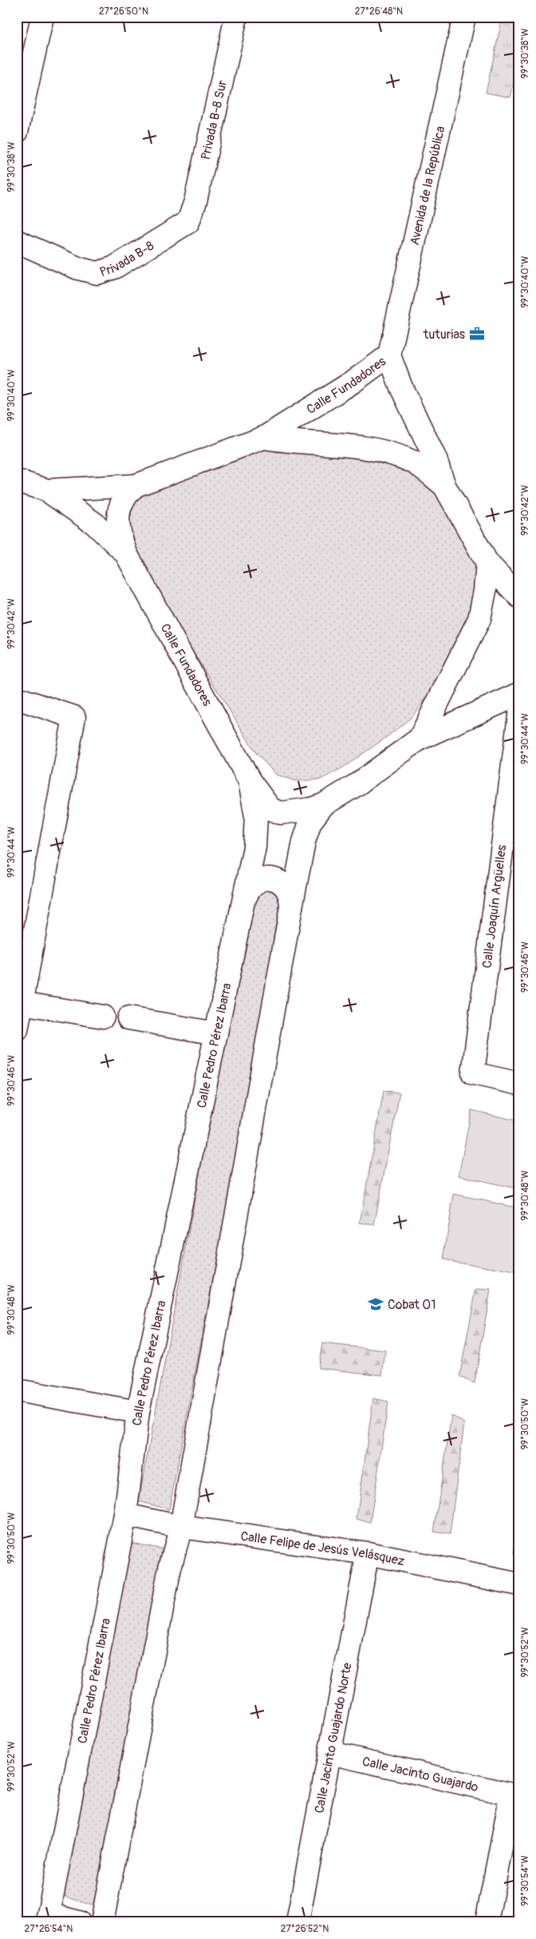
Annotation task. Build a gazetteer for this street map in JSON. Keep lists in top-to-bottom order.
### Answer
{
  "streets": {
    "main road": [
      "Privada B-8 Sur",
      "Avenida de la República",
      "Privada B-8",
      "Calle Fundadores",
      "Calle Joaquín Argüelles",
      "Calle Pedro Pérez Ibarra",
      "Calle Felipe de Jesús Velásquez",
      "Calle Jacinto Guajardo Norte",
      "Calle Jacinto Guajardo"
    ]
  },
  "crossings": [
    ["Privada B-8 Sur", "Privada B-8"],
    ["Avenida de la República", "Calle Fundadores"],
    ["Calle Fundadores", "Calle Pedro Pérez Ibarra"],
    ["Calle Pedro Pérez Ibarra", "Calle Felipe de Jesús Velásquez"],
    ["Calle Felipe de Jesús Velásquez", "Calle Jacinto Guajardo Norte"],
    ["Calle Jacinto Guajardo Norte", "Calle Jacinto Guajardo"]
  ],
  "places": {
    "office": ["tuturias"],
    "school or university": ["Cobat 01"]
  },
  "coordinates": [
    "27°26'50\"N",
    "27°26'48\"N",
    "99°30'38\"W",
    "99°30'40\"W",
    "99°30'42\"W",
    "99°30'44\"W",
    "99°30'46\"W",
    "99°30'48\"W",
    "99°30'50\"W",
    "99°30'52\"W",
    "99°30'54\"W",
    "27°26'54\"N",
    "27°26'52\"N"
  ]
}
